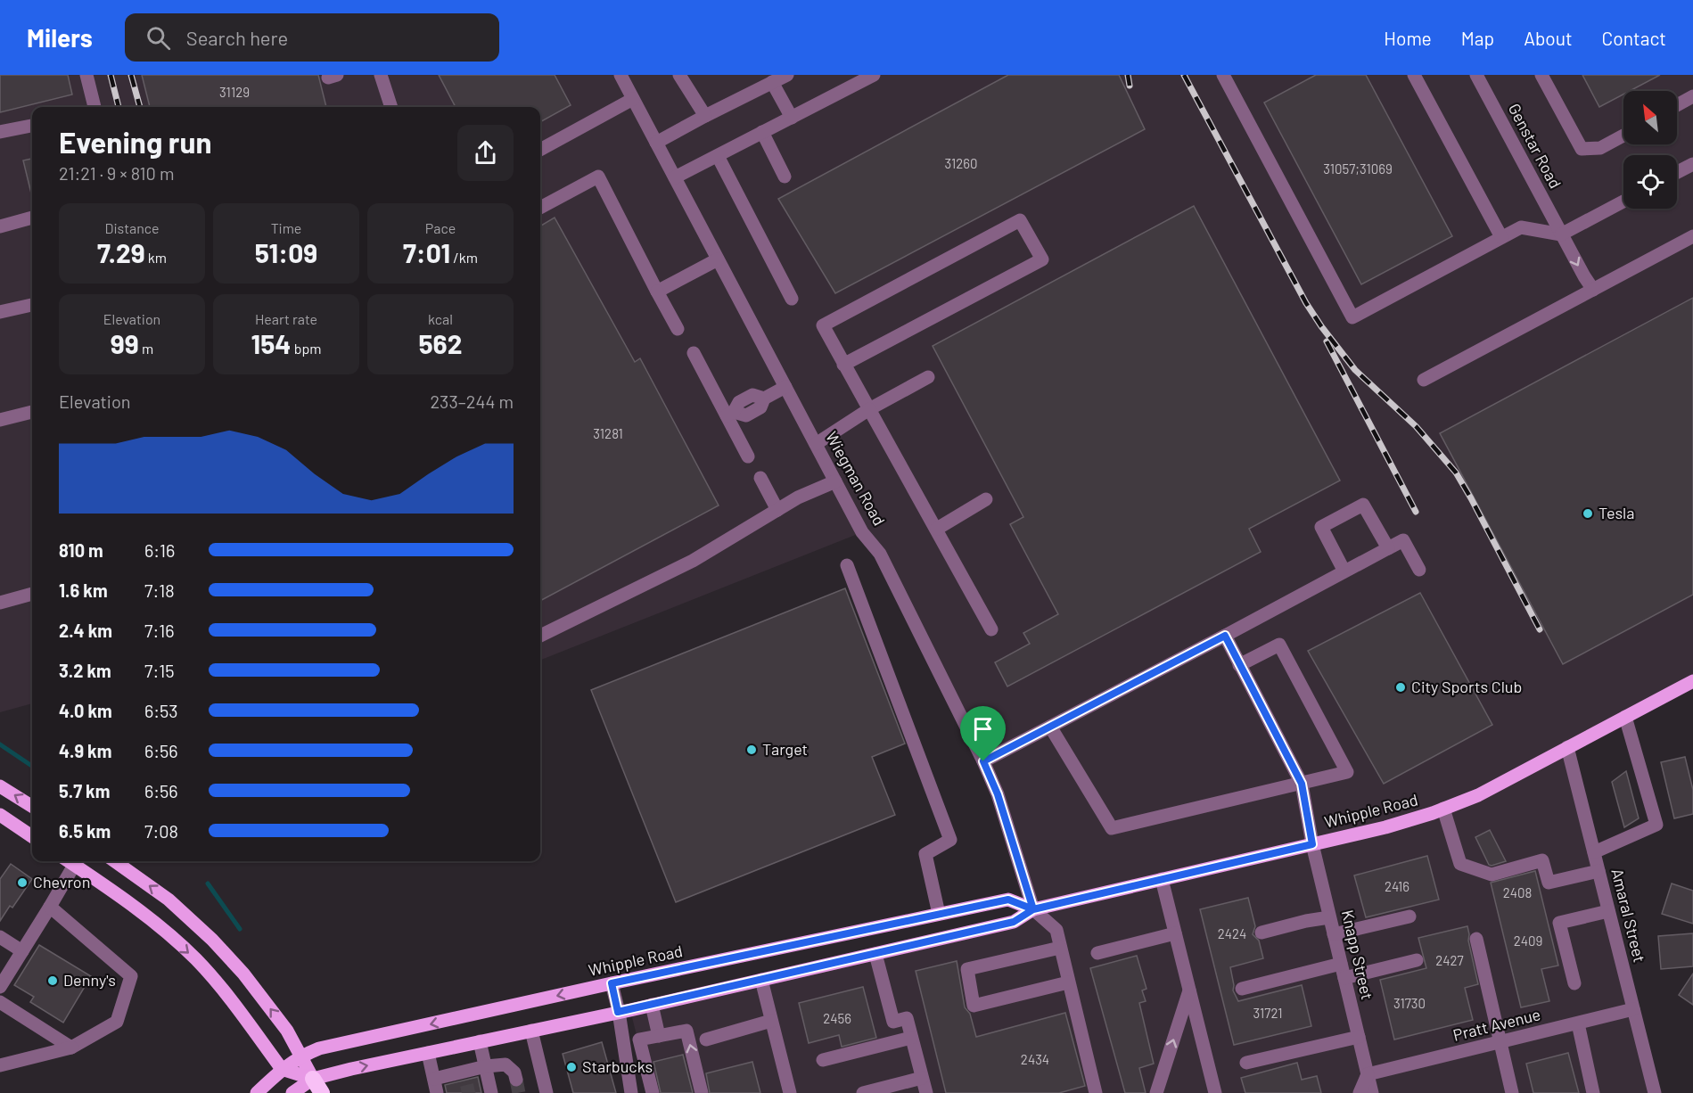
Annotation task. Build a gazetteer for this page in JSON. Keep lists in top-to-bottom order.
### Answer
{
  "streets": {
    "main road": ["Whipple Road"],
    "street": [
      "Genstar Road",
      "Wiegman Road",
      "Amaral Street",
      "Knapp Street",
      "Pratt Avenue"
    ]
  },
  "crossings": [
    ["Wiegman Road", "Whipple Road"],
    ["Whipple Road", "Amaral Street"],
    ["Whipple Road", "Knapp Street"],
    ["Amaral Street", "Pratt Avenue"],
    ["Knapp Street", "Pratt Avenue"]
  ],
  "places": [
    "Tesla",
    "City Sports Club",
    "Target",
    "Chevron",
    "Denny's",
    "Starbucks"
  ],
  "house_numbers": [
    "31129",
    "31260",
    "31057;31069",
    "31281",
    "2416",
    "2408",
    "2424",
    "2409",
    "2427",
    "31730",
    "31721",
    "2456",
    "2434"
  ],
  "north": "top left",
  "page": {
    "header": "Milers",
    "search": "Search here",
    "nav": [
      "Home",
      "Map",
      "About",
      "Contact"
    ],
    "heading": ["Evening run", "21:21 · 9 × 810 m"],
    "stats": [
      ["Distance", "7.29 km"],
      ["Time", "51:09"],
      ["Pace", "7:01 /km"],
      ["Elevation", "99 m"],
      ["Heart rate", "154 bpm"],
      ["kcal", "562"]
    ],
    "chart": ["Elevation", "233–244 m"],
    "list": [
      {
        "name": "810 m",
        "note": "6:16"
      },
      {
        "name": "1.6 km",
        "note": "7:18"
      },
      {
        "name": "2.4 km",
        "note": "7:16"
      },
      {
        "name": "3.2 km",
        "note": "7:15"
      },
      {
        "name": "4.0 km",
        "note": "6:53"
      },
      {
        "name": "4.9 km",
        "note": "6:56"
      },
      {
        "name": "5.7 km",
        "note": "6:56"
      },
      {
        "name": "6.5 km",
        "note": "7:08"
      }
    ]
  }
}
